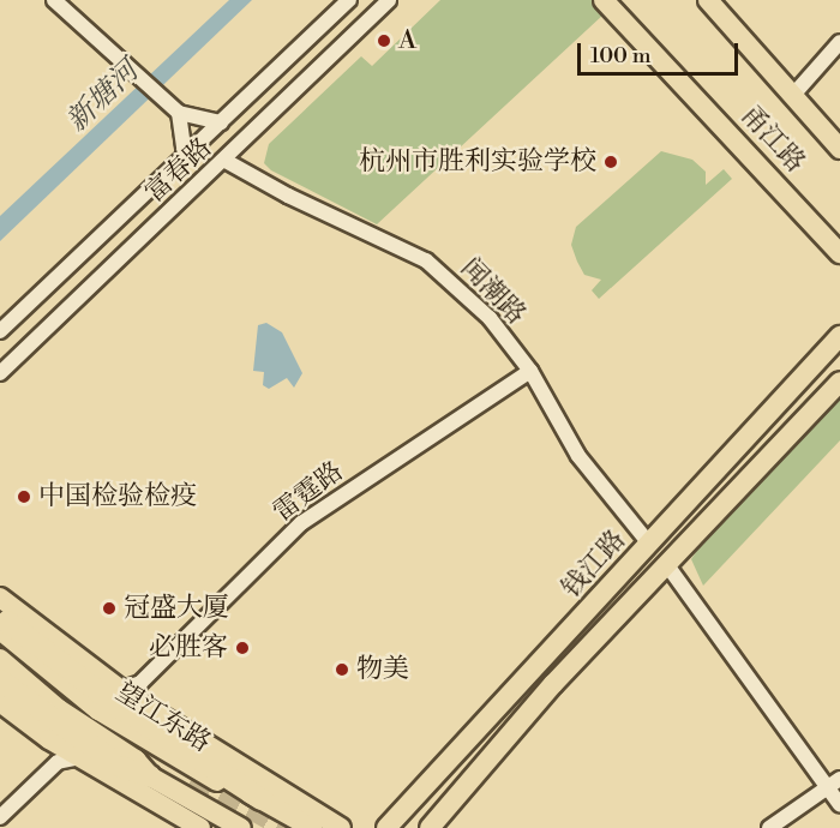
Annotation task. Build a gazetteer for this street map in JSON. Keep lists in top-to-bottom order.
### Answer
{
  "streets": {
    "main road": ["甬江路", "钱江路", "望江东路"],
    "street": ["富春路", "闻潮路", "雷霆路"]
  },
  "crossings": [
    ["富春路", "闻潮路"],
    ["闻潮路", "雷霆路"],
    ["闻潮路", "钱江路"]
  ],
  "water": ["新塘河"],
  "places": [
    "A",
    "杭州市胜利实验学校",
    "中国检验检疫",
    "冠盛大厦",
    "必胜客",
    "物美"
  ],
  "scale_bar": "100 m"
}
